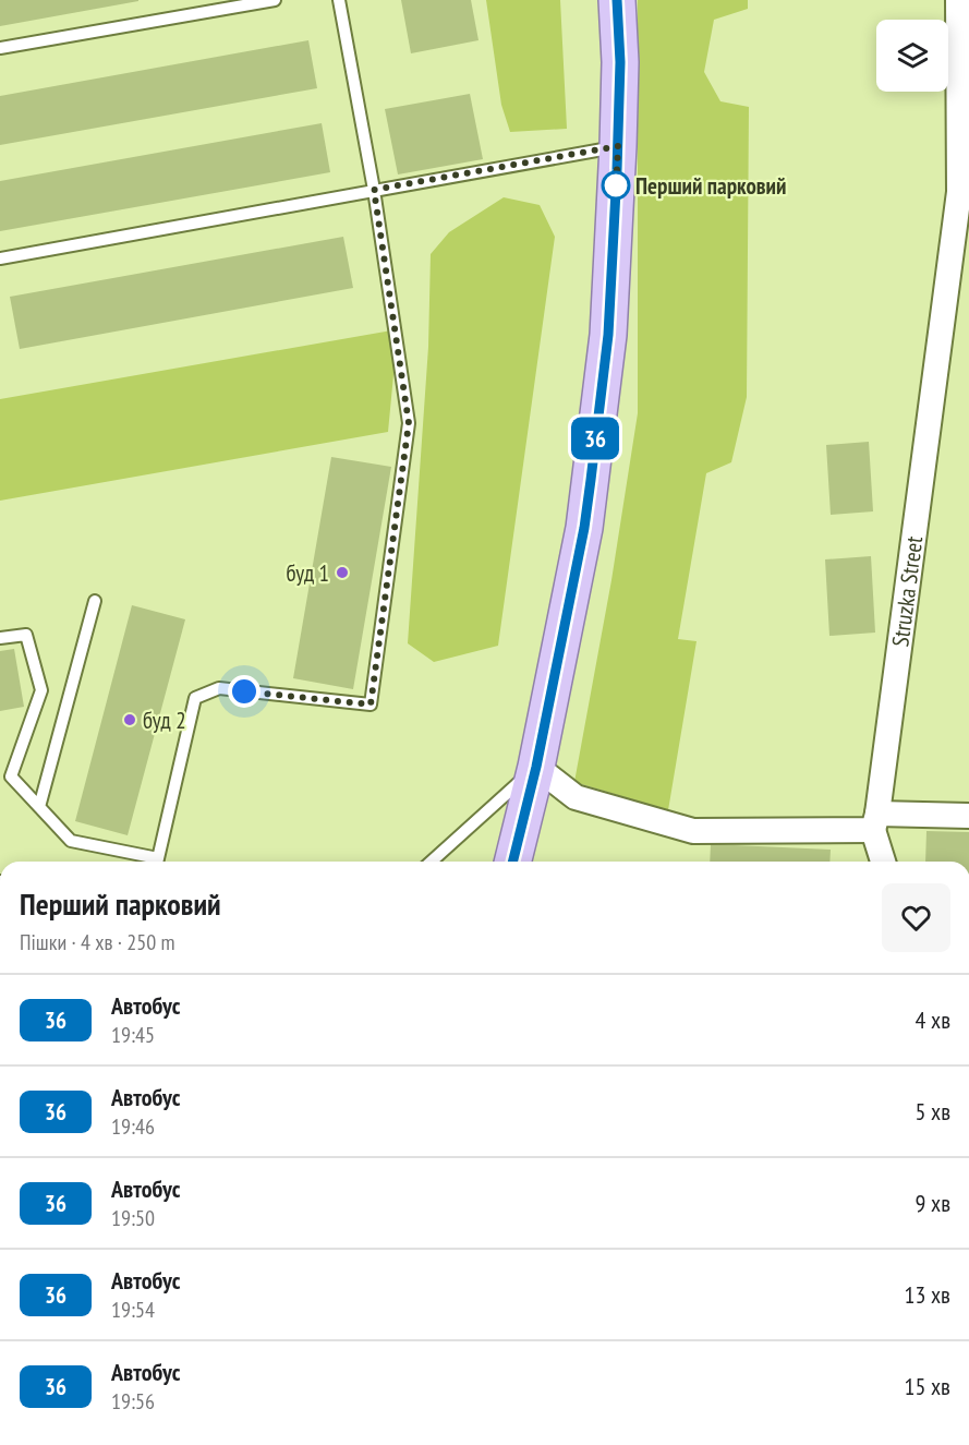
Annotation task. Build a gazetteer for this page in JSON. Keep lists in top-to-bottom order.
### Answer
{
  "streets": {
    "street": ["Struzka Street"]
  },
  "places": ["Перший парковий", "буд 1", "буд 2"],
  "lines": ["bus line 36"],
  "page": {
    "on_map": "36",
    "heading": ["Перший парковий", "Пішки · 4 хв · 250 m"],
    "list": [
      {
        "mark": "36",
        "name": "Автобус",
        "note": "19:45",
        "value": "4 хв"
      },
      {
        "mark": "36",
        "name": "Автобус",
        "note": "19:46",
        "value": "5 хв"
      },
      {
        "mark": "36",
        "name": "Автобус",
        "note": "19:50",
        "value": "9 хв"
      },
      {
        "mark": "36",
        "name": "Автобус",
        "note": "19:54",
        "value": "13 хв"
      },
      {
        "mark": "36",
        "name": "Автобус",
        "note": "19:56",
        "value": "15 хв"
      }
    ]
  }
}
